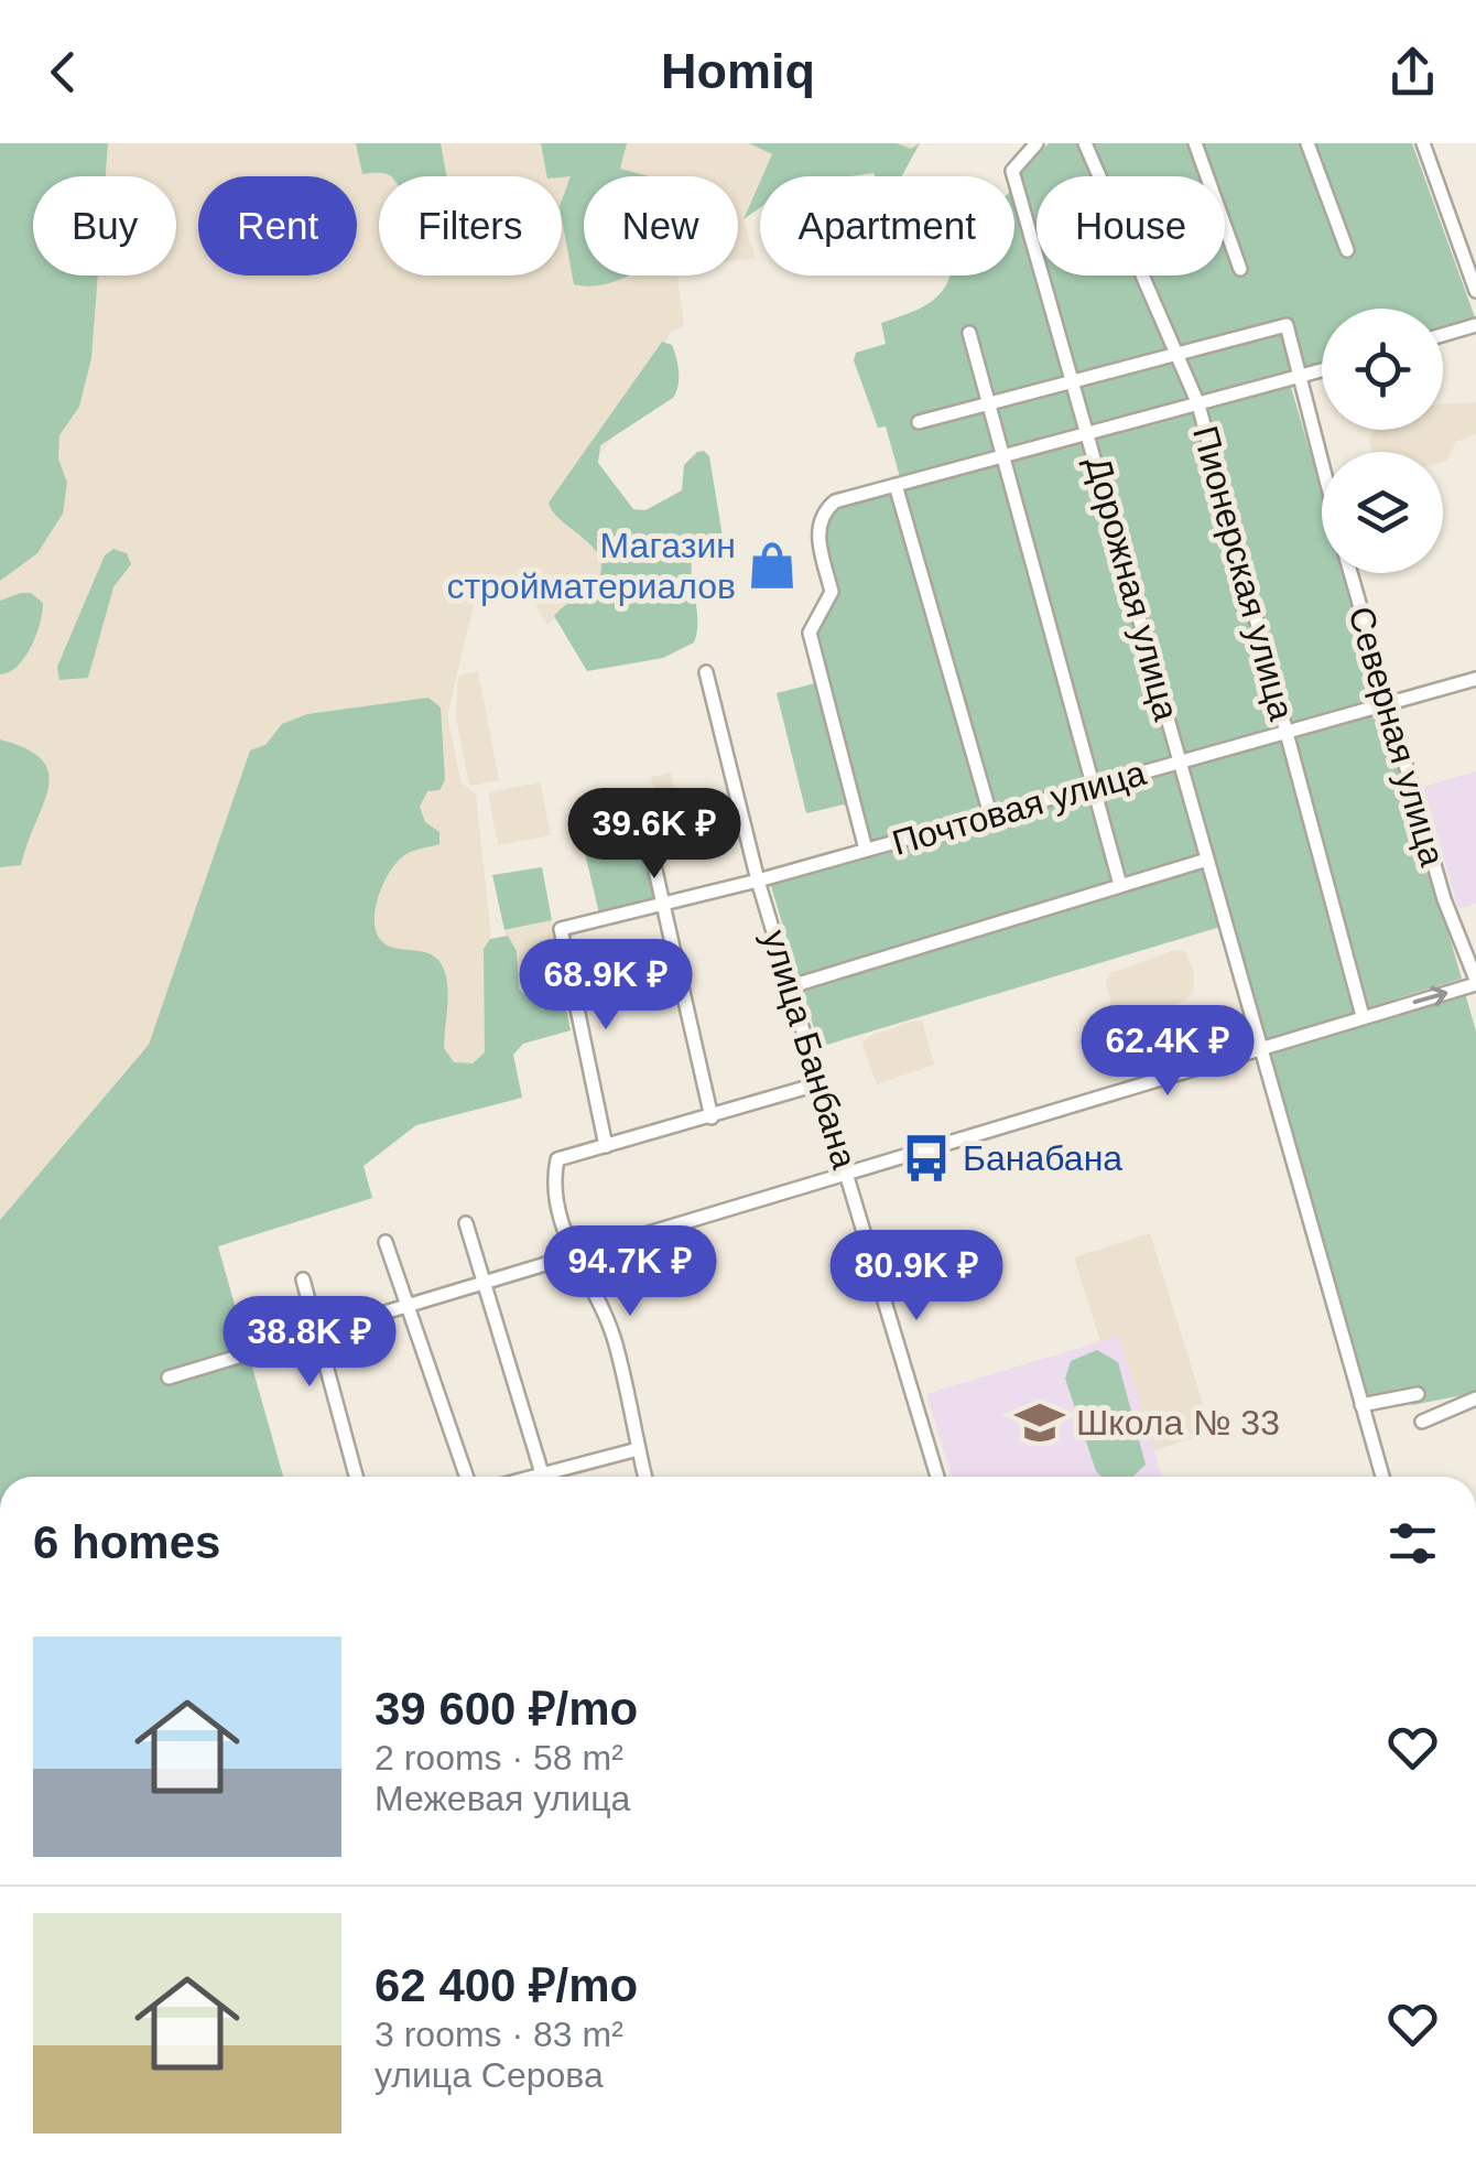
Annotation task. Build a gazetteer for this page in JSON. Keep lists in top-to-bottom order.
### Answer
{
  "streets": {
    "street": [
      "Пионерская улица",
      "Дорожная улица",
      "Северная улица",
      "Почтовая улица",
      "улица Банбана"
    ]
  },
  "crossings": [
    ["Пионерская улица", "Почтовая улица"],
    ["Дорожная улица", "Почтовая улица"],
    ["Северная улица", "Почтовая улица"],
    ["Почтовая улица", "улица Банбана"]
  ],
  "places": {
    "shop": ["Магазин стройматериалов"],
    "bus stop": ["Банабана"],
    "school or university": ["Школа № 33"]
  },
  "page": {
    "header": "Homiq",
    "chip": [
      "Buy",
      "Rent",
      "Filters",
      "New",
      "Apartment",
      "House"
    ],
    "price": [
      "39.6K ₽",
      "68.9K ₽",
      "62.4K ₽",
      "94.7K ₽",
      "80.9K ₽",
      "38.8K ₽"
    ],
    "heading": "6 homes",
    "list": [
      {
        "name": "39 600 ₽/mo",
        "note": "2 rooms · 58 m² · Межевая улица"
      },
      {
        "name": "62 400 ₽/mo",
        "note": "3 rooms · 83 m² · улица Серова"
      }
    ]
  }
}
